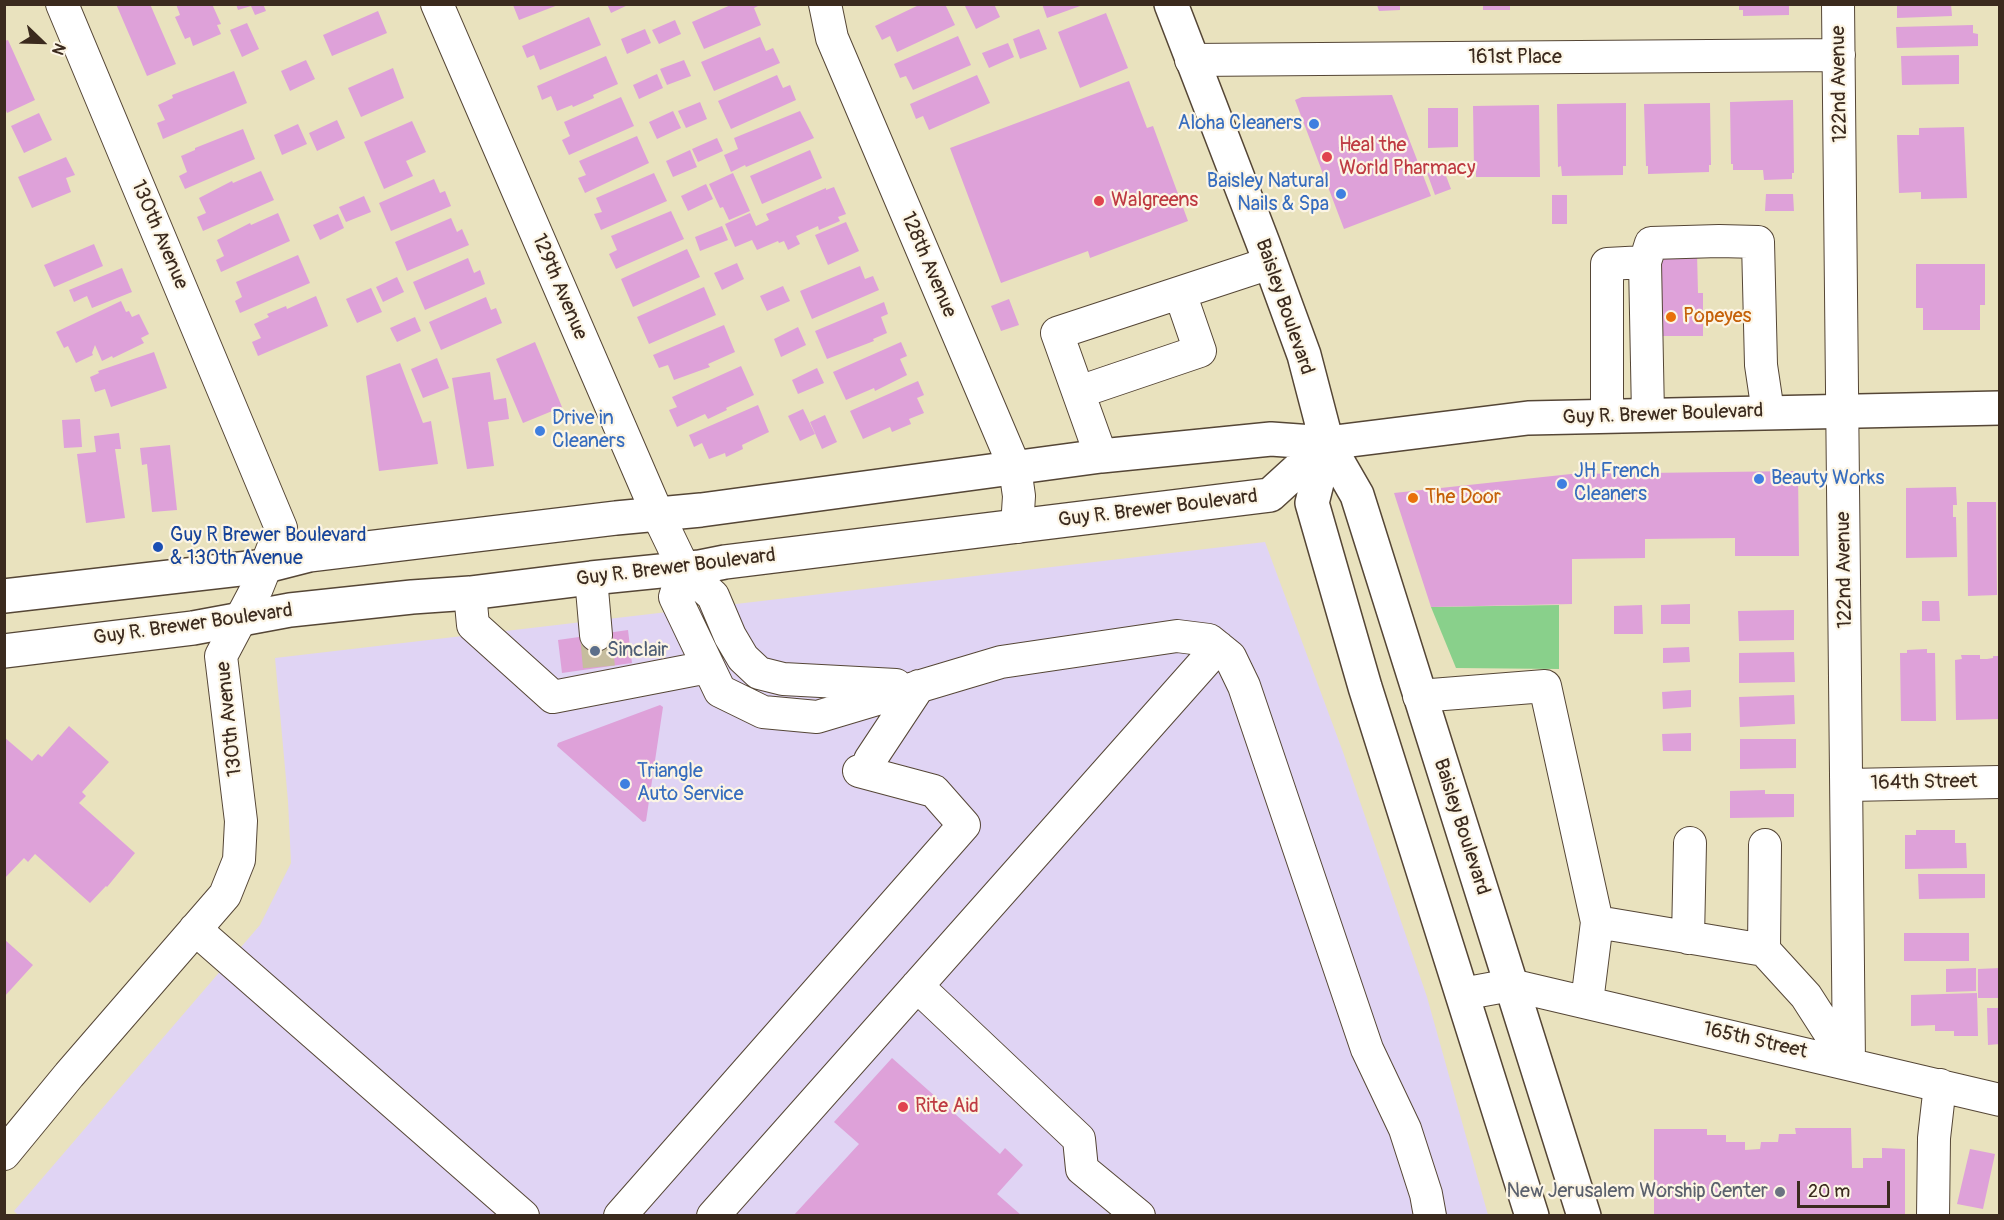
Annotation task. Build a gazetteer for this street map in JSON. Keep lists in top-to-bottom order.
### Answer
{
  "streets": {
    "main road": ["Baisley Boulevard", "Guy R. Brewer Boulevard"],
    "street": [
      "161st Place",
      "122nd Avenue",
      "130th Avenue",
      "128th Avenue",
      "129th Avenue",
      "164th Street",
      "165th Street"
    ]
  },
  "crossings": [
    ["161st Place", "122nd Avenue"],
    ["161st Place", "Baisley Boulevard"],
    ["122nd Avenue", "Guy R. Brewer Boulevard"],
    ["122nd Avenue", "164th Street"],
    ["122nd Avenue", "165th Street"],
    ["130th Avenue", "Guy R. Brewer Boulevard"],
    ["128th Avenue", "Guy R. Brewer Boulevard"],
    ["129th Avenue", "Guy R. Brewer Boulevard"],
    ["Baisley Boulevard", "Guy R. Brewer Boulevard"],
    ["Baisley Boulevard", "165th Street"]
  ],
  "places": [
    "Aloha Cleaners",
    "Heal the World Pharmacy",
    "Baisley Natural Nails & Spa",
    "Walgreens",
    "Popeyes",
    "Drive in Cleaners",
    "Beauty Works",
    "JH French Cleaners",
    "The Door",
    "Guy R Brewer Boulevard & 130th Avenue",
    "Sinclair",
    "Triangle Auto Service",
    "Rite Aid",
    "New Jerusalem Worship Center"
  ],
  "scale_bar": "20 m",
  "north": "bottom right"
}
